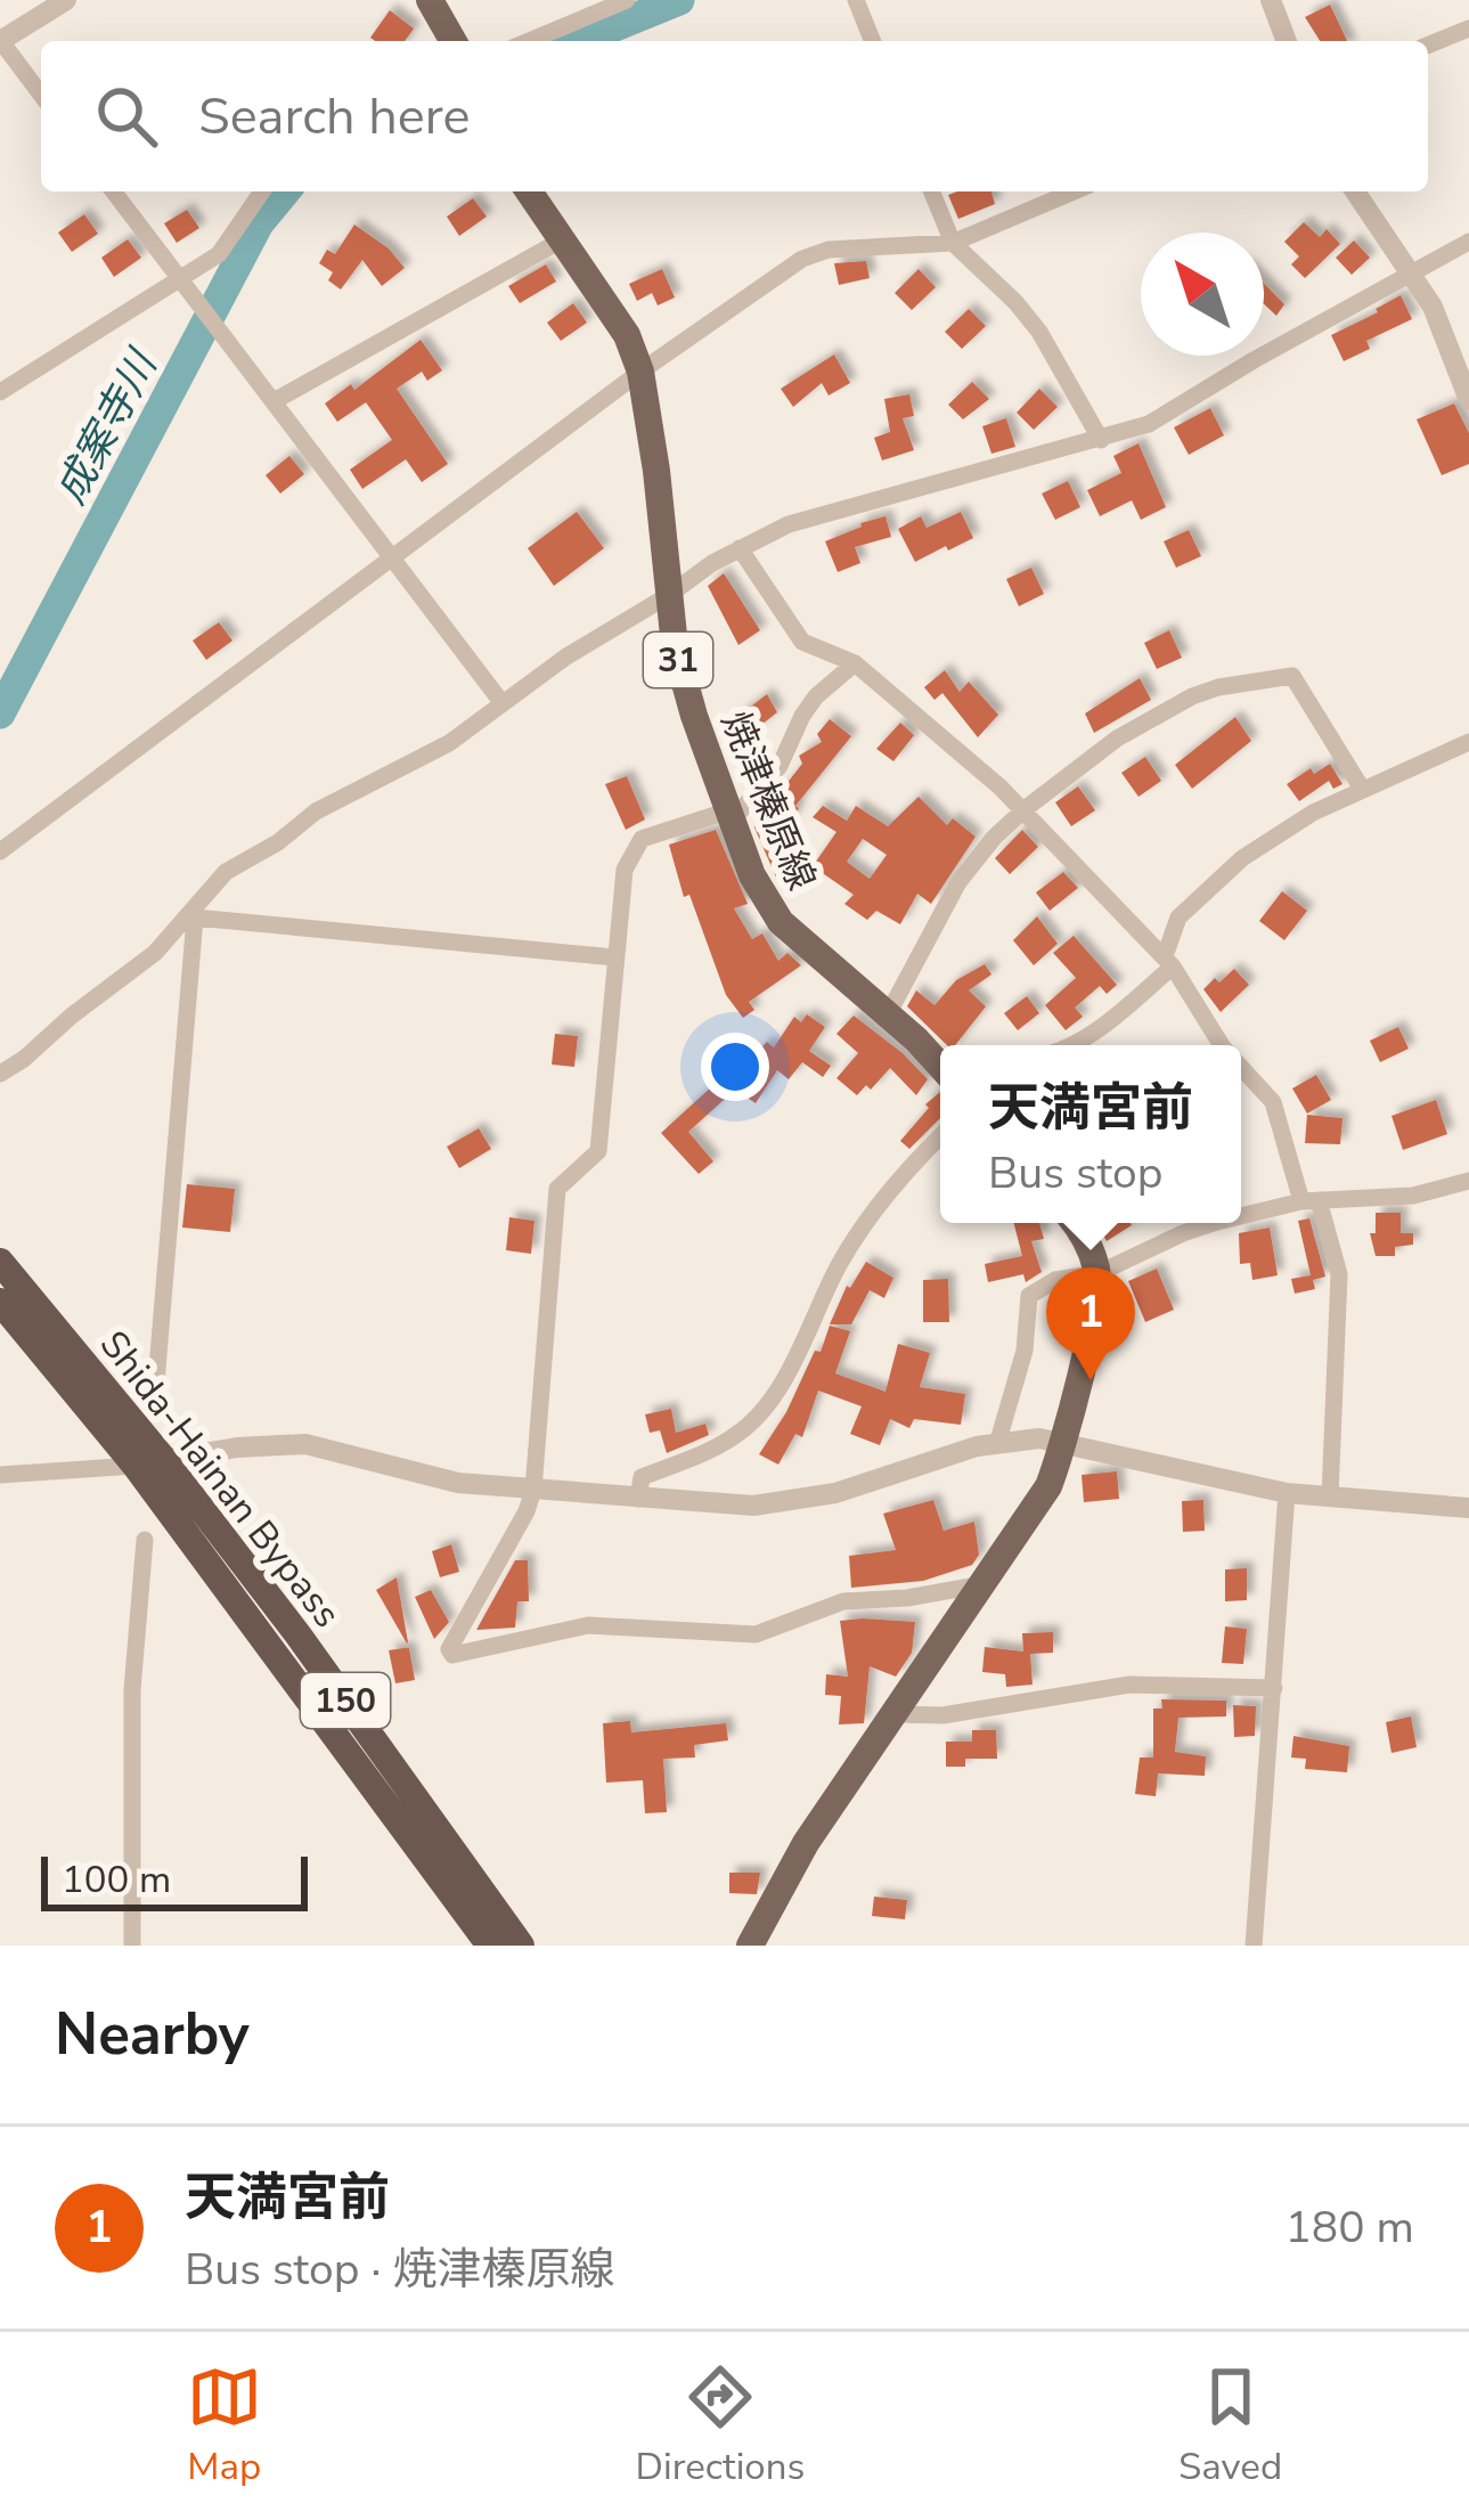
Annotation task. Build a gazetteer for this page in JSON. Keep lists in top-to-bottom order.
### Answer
{
  "streets": {
    "highway": ["Shida-Hainan Bypass", "150"],
    "main road": ["31", "焼津榛原線"]
  },
  "water": ["成案寺川"],
  "scale_bar": "100 m",
  "north": "top left",
  "page": {
    "search": "Search here",
    "popup": ["天満宮前", "Bus stop"],
    "pins": "1",
    "scale": "100 m",
    "heading": "Nearby",
    "list": [
      {
        "mark": "1",
        "name": "天満宮前",
        "note": "Bus stop · 焼津榛原線",
        "value": "180 m"
      }
    ],
    "nav": ["Map", "Directions", "Saved"]
  }
}
